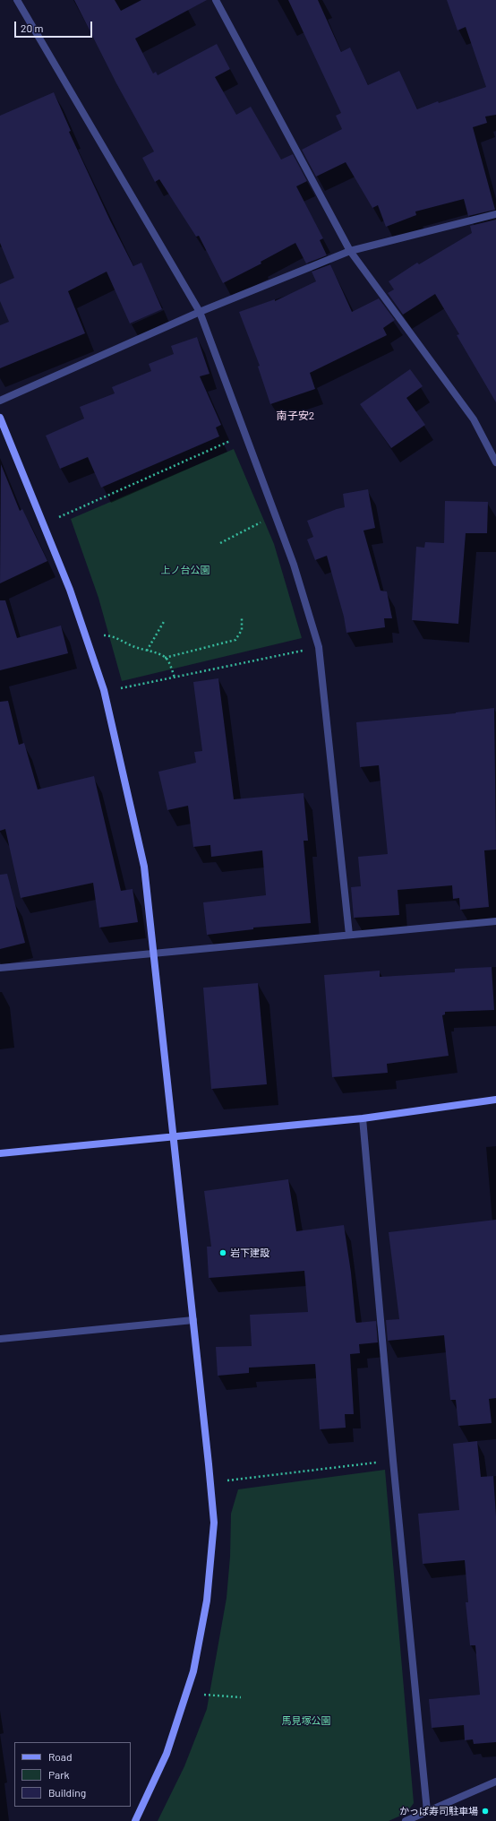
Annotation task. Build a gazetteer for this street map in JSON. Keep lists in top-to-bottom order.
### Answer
{
  "districts": ["南子安2"],
  "parks": ["上ノ台公園", "馬見塚公園"],
  "places": ["岩下建設", "かっぱ寿司駐車場"],
  "legend": ["Road", "Park", "Building"],
  "scale_bar": "20 m"
}
